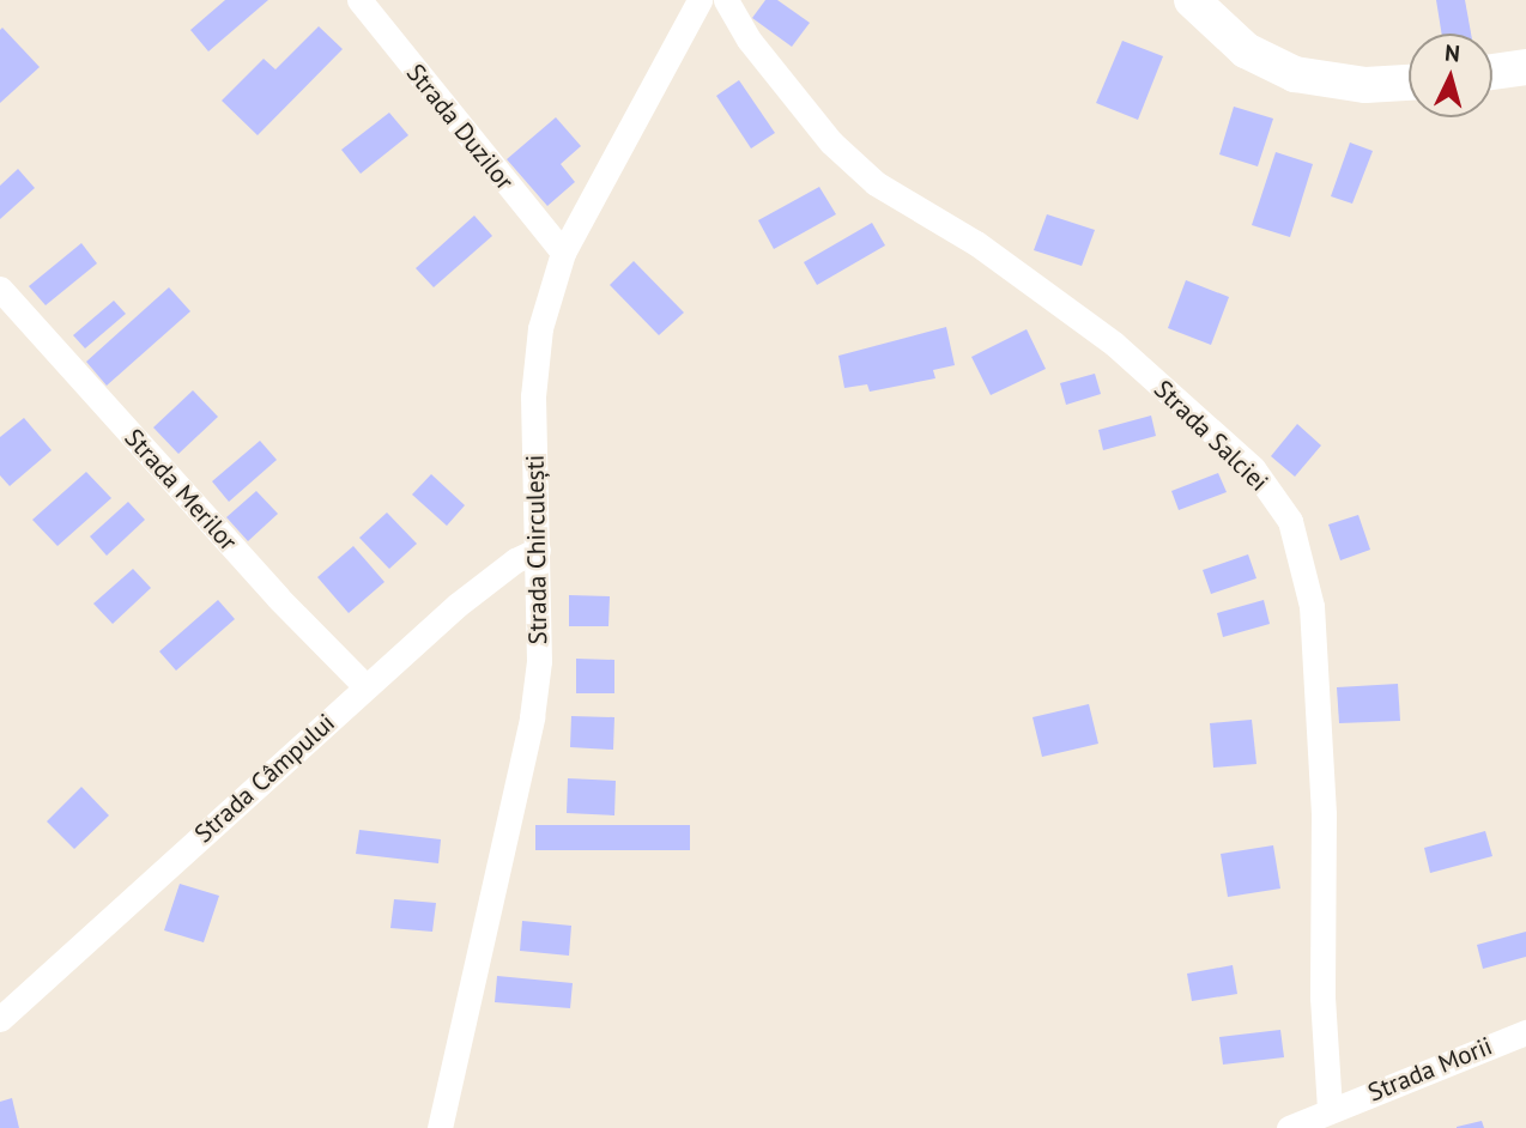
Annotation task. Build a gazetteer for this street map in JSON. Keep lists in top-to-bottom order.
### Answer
{
  "streets": {
    "street": [
      "Strada Duzilor",
      "Strada Salciei",
      "Strada Merilor",
      "Strada Chirculești",
      "Strada Câmpului",
      "Strada Morii"
    ]
  },
  "crossings": [
    ["Strada Duzilor", "Strada Chirculești"],
    ["Strada Salciei", "Strada Morii"],
    ["Strada Merilor", "Strada Câmpului"],
    ["Strada Chirculești", "Strada Câmpului"]
  ],
  "north": "top"
}
